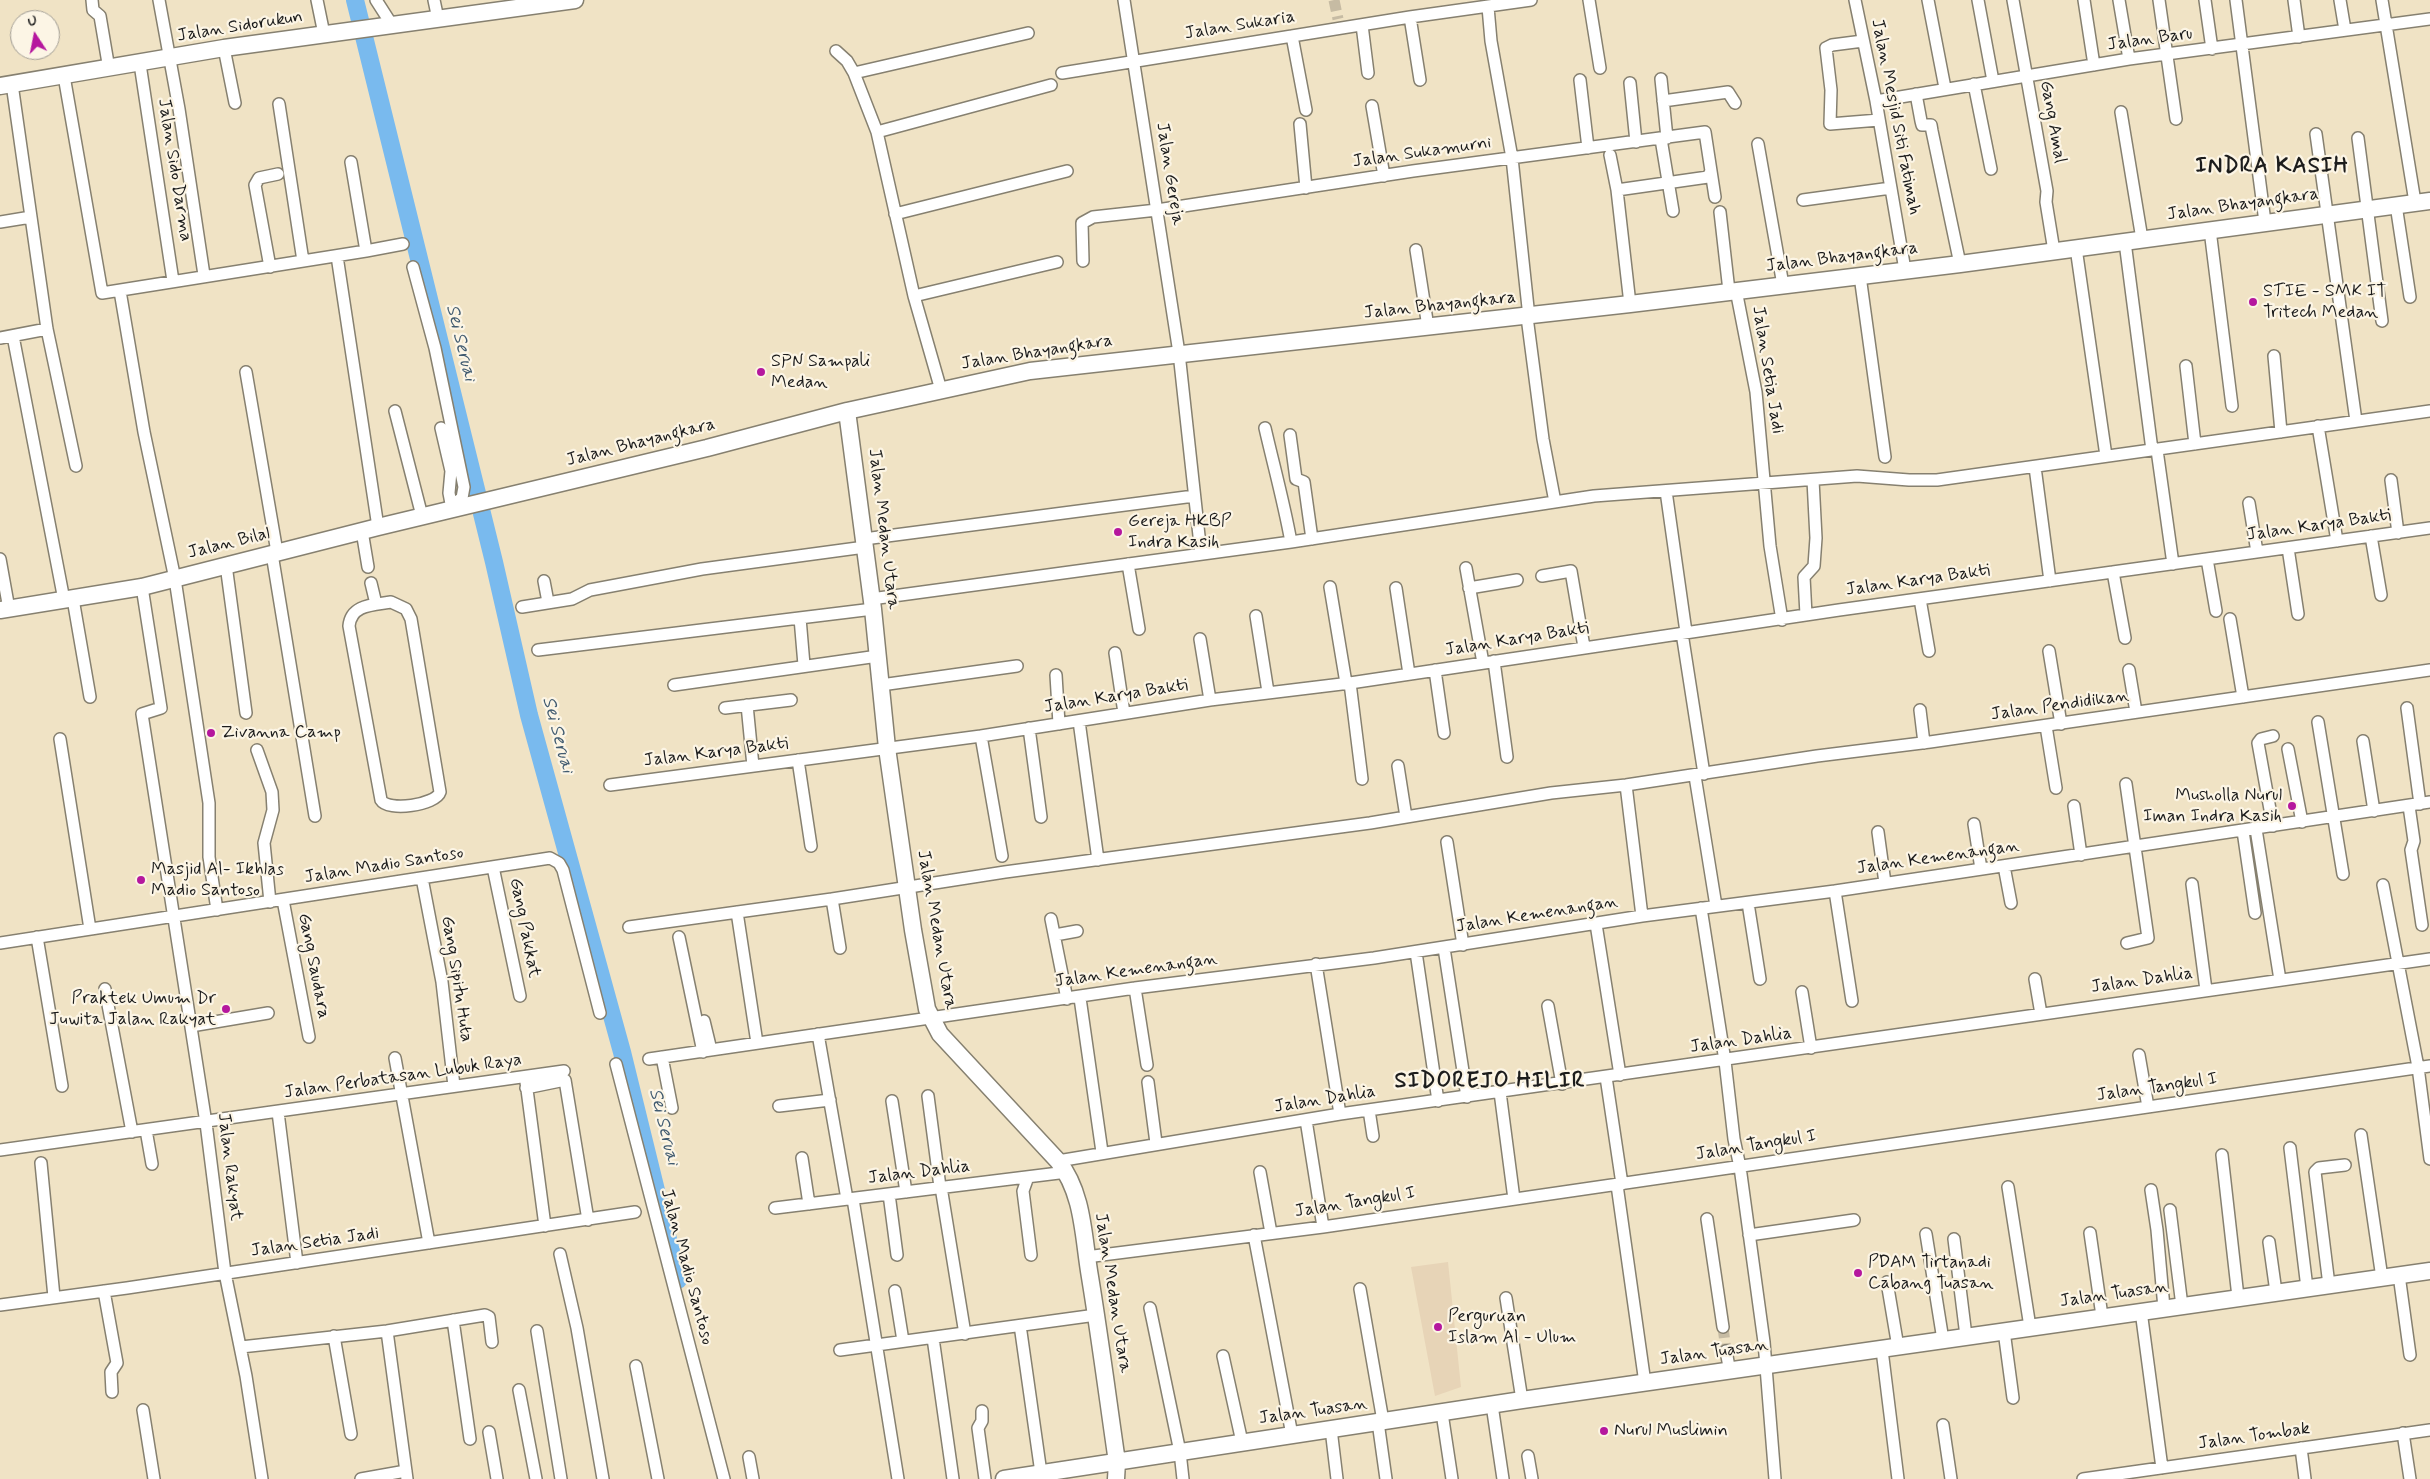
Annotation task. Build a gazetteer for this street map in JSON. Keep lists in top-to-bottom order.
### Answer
{
  "streets": {
    "street": [
      "Jalan Sukaria",
      "Jalan Sidorukun",
      "Jalan Baru",
      "Jalan Mesjid Siti Fatimah",
      "Gang Amal",
      "Jalan Sukamurni",
      "Jalan Sido Darma",
      "Jalan Gereja",
      "Jalan Bhayangkara",
      "Jalan Setia Jadi",
      "Jalan Karya Bakti",
      "Jalan Medan Utara",
      "Jalan Bilal",
      "Jalan Pendidikan",
      "Jalan Kemenangan",
      "Jalan Madio Santoso",
      "Gang Pakkat",
      "Gang Saudara",
      "Gang Sipitu Huta",
      "Jalan Dahlia",
      "Jalan Perbatasan Lubuk Raya",
      "Jalan Tangkul I",
      "Jalan Rakyat",
      "Jalan Tuasan",
      "Jalan Tombak"
    ]
  },
  "crossings": [
    ["Jalan Sukaria", "Jalan Gereja"],
    ["Jalan Sidorukun", "Jalan Sido Darma"],
    ["Jalan Baru", "Jalan Mesjid Siti Fatimah"],
    ["Jalan Baru", "Gang Amal"],
    ["Jalan Mesjid Siti Fatimah", "Jalan Bhayangkara"],
    ["Gang Amal", "Jalan Bhayangkara"],
    ["Jalan Sukamurni", "Jalan Gereja"],
    ["Jalan Gereja", "Jalan Bhayangkara"],
    ["Jalan Bhayangkara", "Jalan Setia Jadi"],
    ["Jalan Bhayangkara", "Jalan Medan Utara"],
    ["Jalan Bhayangkara", "Jalan Bilal"],
    ["Jalan Setia Jadi", "Jalan Karya Bakti"],
    ["Jalan Setia Jadi", "Jalan Perbatasan Lubuk Raya"],
    ["Jalan Setia Jadi", "Jalan Rakyat"],
    ["Jalan Karya Bakti", "Jalan Medan Utara"],
    ["Jalan Medan Utara", "Jalan Kemenangan"],
    ["Jalan Medan Utara", "Jalan Dahlia"],
    ["Jalan Medan Utara", "Jalan Tangkul I"],
    ["Jalan Medan Utara", "Jalan Tuasan"],
    ["Jalan Bilal", "Jalan Rakyat"],
    ["Jalan Madio Santoso", "Gang Pakkat"],
    ["Jalan Madio Santoso", "Gang Saudara"],
    ["Jalan Madio Santoso", "Gang Sipitu Huta"],
    ["Jalan Madio Santoso", "Jalan Rakyat"],
    ["Gang Sipitu Huta", "Jalan Perbatasan Lubuk Raya"]
  ],
  "districts": ["INDRA KASIH", "SIDOREJO HILIR"],
  "water": ["Sei Seruai"],
  "places": [
    "STIE - SMK IT Tritech Medan",
    "SPN Sampali Medan",
    "Gereja HKBP Indra Kasih",
    "Zivanna Camp",
    "Musholla Nurul Iman Indra Kasih",
    "Masjid Al- Ikhlas Madio Santoso",
    "Praktek Umum Dr Juwita Jalan Rakyat",
    "PDAM Tirtanadi Cabang Tuasan",
    "Perguruan Islam Al - Ulum",
    "Nurul Muslimin"
  ],
  "north": "top"
}
